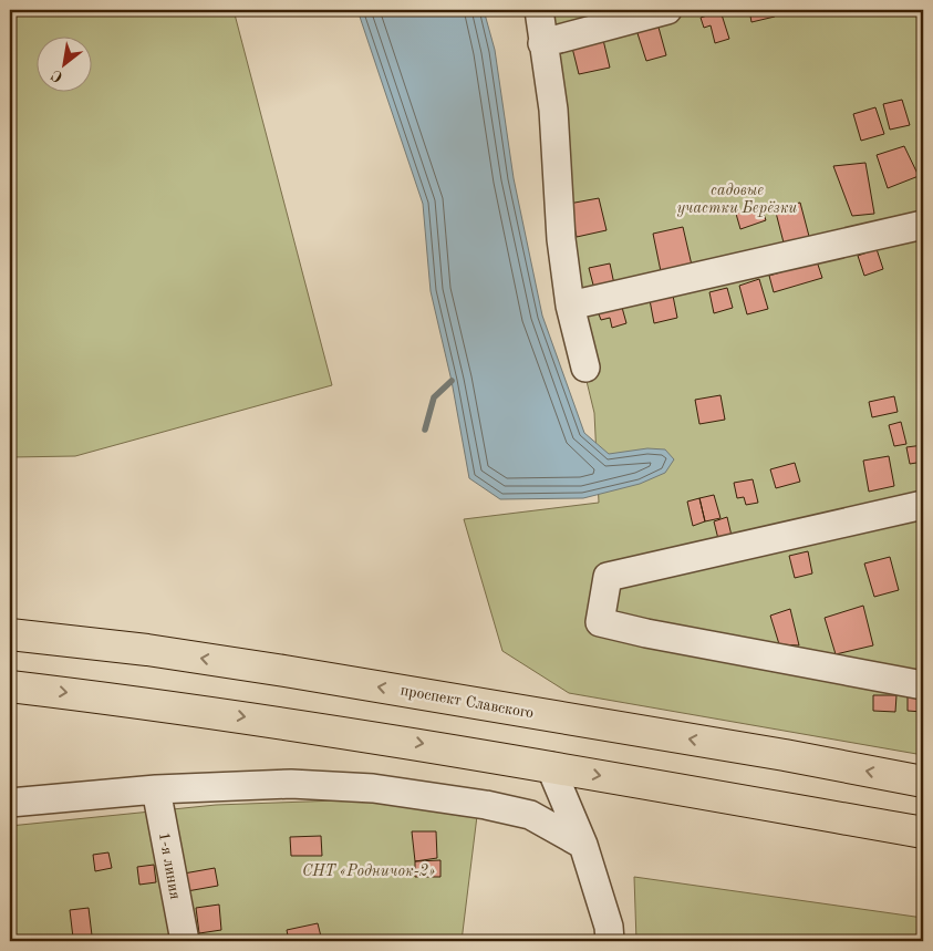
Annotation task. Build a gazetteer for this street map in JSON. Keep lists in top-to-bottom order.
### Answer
{
  "streets": {
    "main road": ["проспект Славского"],
    "street": ["1-я линия"]
  },
  "parks": ["садовые участки Берёзки", "СНТ «Родничок-2»"],
  "north": "bottom left"
}
